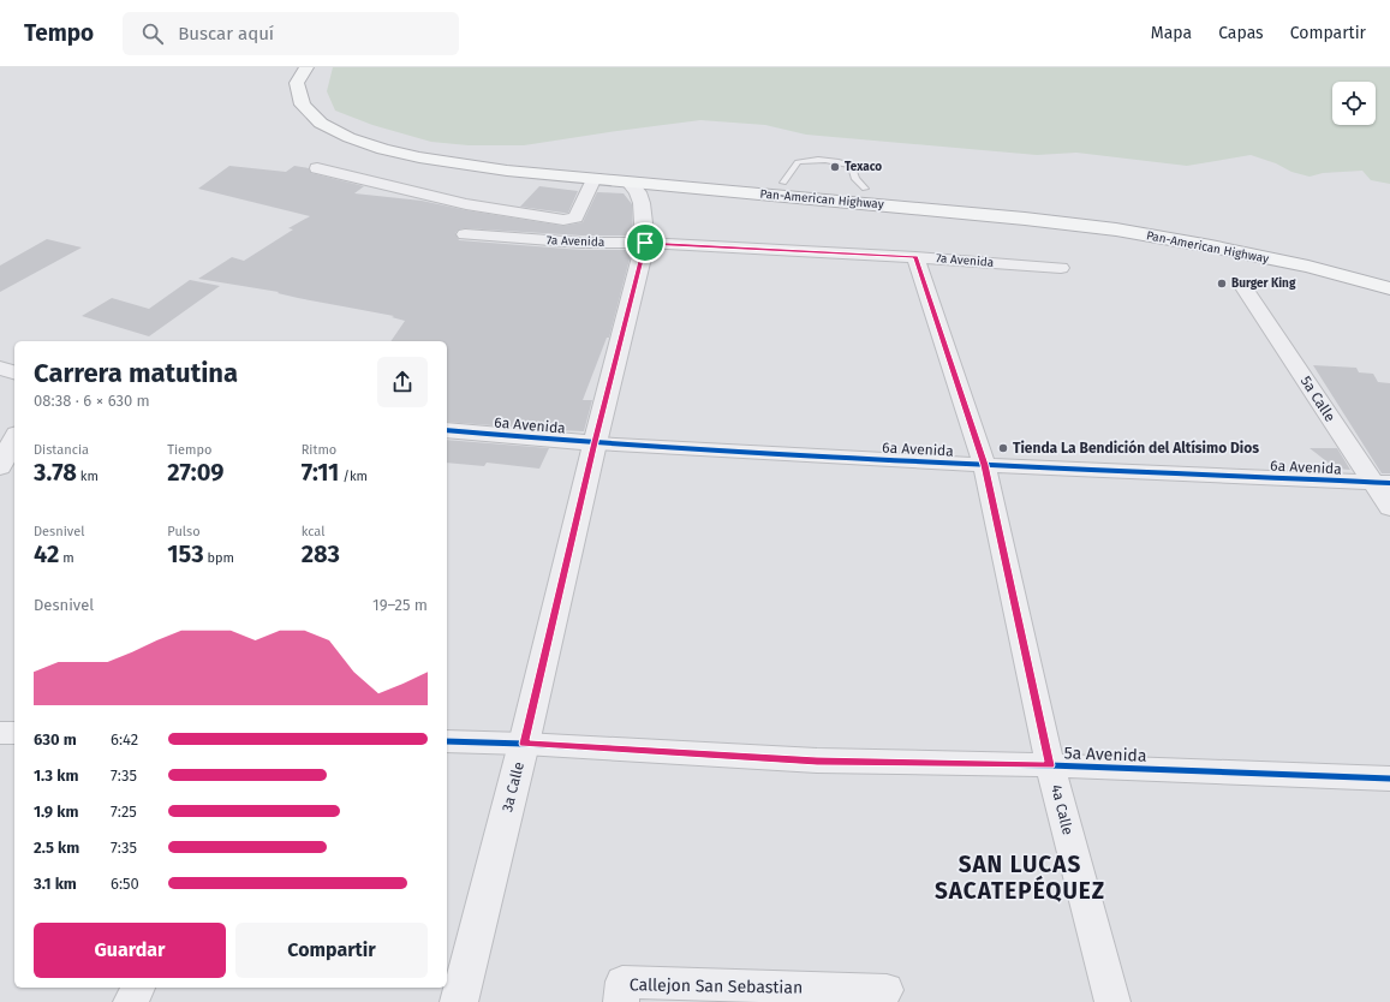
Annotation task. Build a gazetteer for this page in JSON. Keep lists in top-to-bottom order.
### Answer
{
  "streets": {
    "highway": ["Pan-American Highway"],
    "street": [
      "7a Avenida",
      "5a Calle",
      "6a Avenida",
      "5a Avenida",
      "3a Calle",
      "4a Calle",
      "Callejon San Sebastian"
    ]
  },
  "crossings": [
    ["Pan-American Highway", "3a Calle"],
    ["7a Avenida", "3a Calle"],
    ["7a Avenida", "4a Calle"],
    ["5a Calle", "6a Avenida"],
    ["6a Avenida", "3a Calle"],
    ["6a Avenida", "4a Calle"],
    ["5a Avenida", "3a Calle"],
    ["5a Avenida", "4a Calle"]
  ],
  "districts": ["SAN LUCAS SACATEPÉQUEZ"],
  "places": ["Texaco", "Burger King", "Tienda La Bendición del Altísimo Dios"],
  "page": {
    "header": "Tempo",
    "search": "Buscar aquí",
    "nav": ["Mapa", "Capas", "Compartir"],
    "heading": ["Carrera matutina", "08:38 · 6 × 630 m"],
    "stats": [
      ["Distancia", "3.78 km"],
      ["Tiempo", "27:09"],
      ["Ritmo", "7:11 /km"],
      ["Desnivel", "42 m"],
      ["Pulso", "153 bpm"],
      ["kcal", "283"]
    ],
    "chart": ["Desnivel", "19–25 m"],
    "list": [
      {
        "name": "630 m",
        "note": "6:42"
      },
      {
        "name": "1.3 km",
        "note": "7:35"
      },
      {
        "name": "1.9 km",
        "note": "7:25"
      },
      {
        "name": "2.5 km",
        "note": "7:35"
      },
      {
        "name": "3.1 km",
        "note": "6:50"
      }
    ],
    "buttons": ["Guardar", "Compartir"]
  }
}
